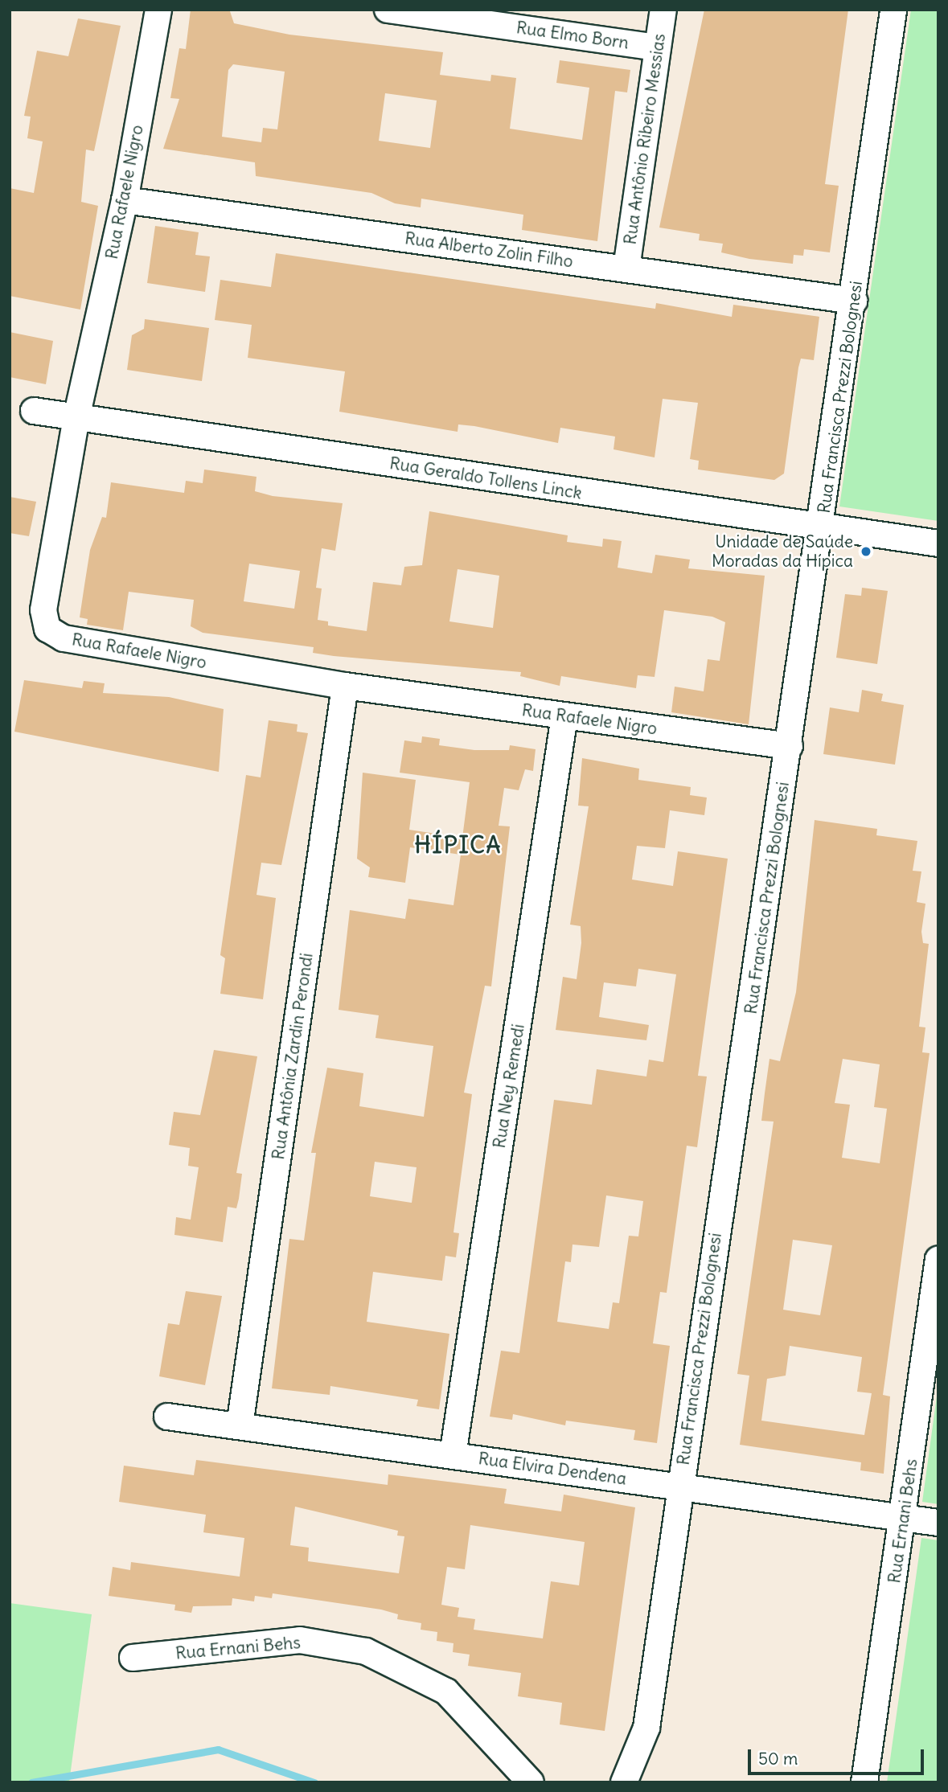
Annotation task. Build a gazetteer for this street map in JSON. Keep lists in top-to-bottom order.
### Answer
{
  "streets": {
    "street": [
      "Rua Elmo Born",
      "Rua Antônio Ribeiro Messias",
      "Rua Rafaele Nigro",
      "Rua Alberto Zolin Filho",
      "Rua Francisca Prezzi Bolognesi",
      "Rua Geraldo Tollens Linck",
      "Rua Antônia Zardin Perondi",
      "Rua Ney Remedi",
      "Rua Elvira Dendena",
      "Rua Ernani Behs"
    ]
  },
  "crossings": [
    ["Rua Elmo Born", "Rua Antônio Ribeiro Messias"],
    ["Rua Antônio Ribeiro Messias", "Rua Alberto Zolin Filho"],
    ["Rua Rafaele Nigro", "Rua Alberto Zolin Filho"],
    ["Rua Rafaele Nigro", "Rua Francisca Prezzi Bolognesi"],
    ["Rua Rafaele Nigro", "Rua Geraldo Tollens Linck"],
    ["Rua Rafaele Nigro", "Rua Antônia Zardin Perondi"],
    ["Rua Rafaele Nigro", "Rua Ney Remedi"],
    ["Rua Alberto Zolin Filho", "Rua Francisca Prezzi Bolognesi"],
    ["Rua Francisca Prezzi Bolognesi", "Rua Geraldo Tollens Linck"],
    ["Rua Francisca Prezzi Bolognesi", "Rua Elvira Dendena"],
    ["Rua Antônia Zardin Perondi", "Rua Elvira Dendena"],
    ["Rua Ney Remedi", "Rua Elvira Dendena"],
    ["Rua Elvira Dendena", "Rua Ernani Behs"]
  ],
  "districts": ["HÍPICA"],
  "places": ["Unidade de Saúde Moradas da Hípica"],
  "scale_bar": "50 m"
}
